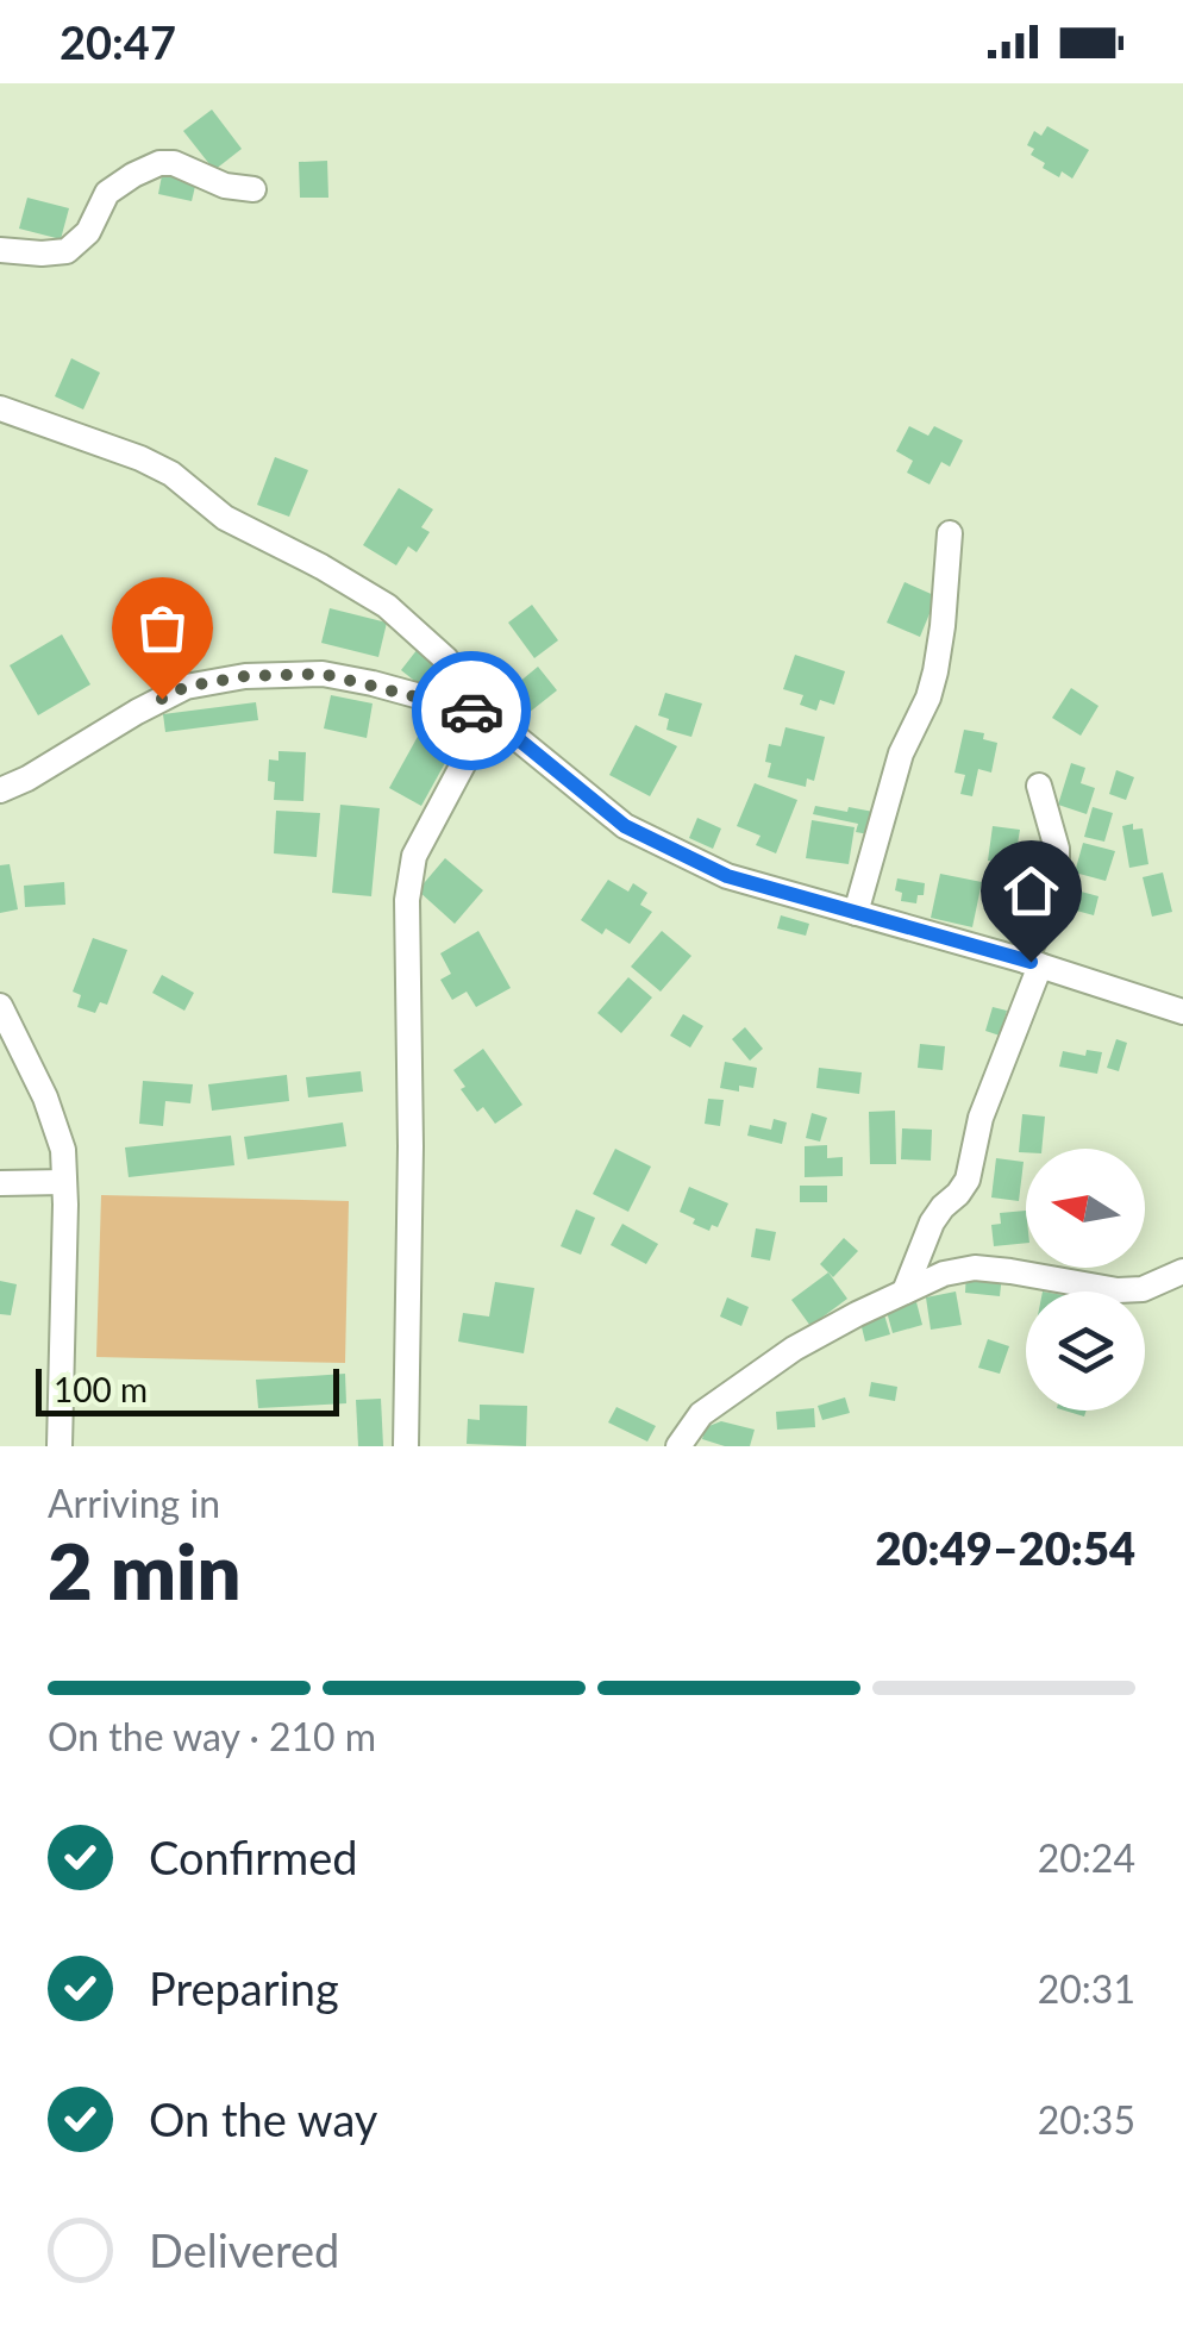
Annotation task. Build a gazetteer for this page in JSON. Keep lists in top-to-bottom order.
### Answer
{
  "scale_bar": "100 m",
  "north": "left",
  "page": {
    "status": "20:47",
    "scale": "100 m",
    "heading": ["2 min", "Arriving in", "20:49–20:54"],
    "bar": "On the way · 210 m",
    "list": [
      ["Confirmed", "20:24"],
      ["Preparing", "20:31"],
      ["On the way", "20:35"],
      "Delivered"
    ]
  }
}
